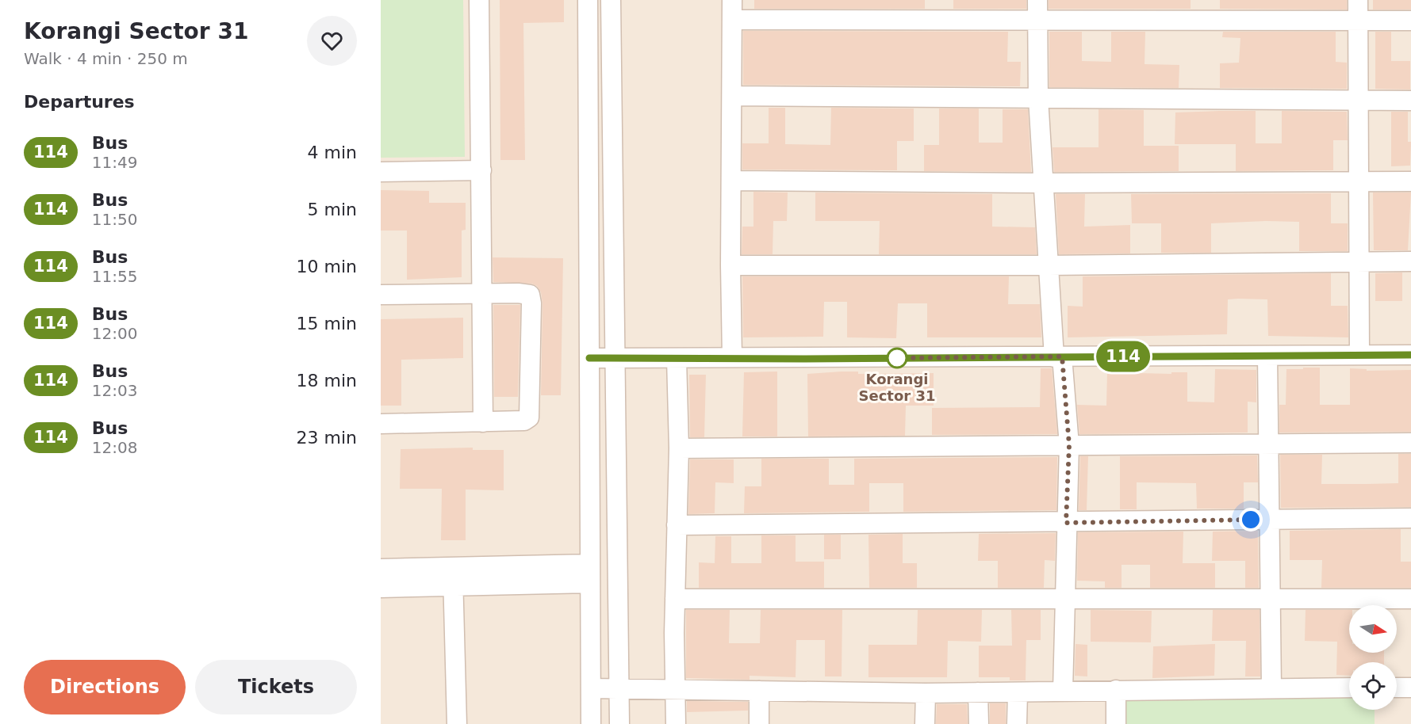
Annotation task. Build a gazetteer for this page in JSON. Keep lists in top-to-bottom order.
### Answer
{
  "places": ["Korangi Sector 31"],
  "lines": ["bus line 114"],
  "north": "right",
  "page": {
    "heading": [
      ["Korangi Sector 31", "Walk · 4 min · 250 m"],
      "Departures"
    ],
    "on_map": "114",
    "list": [
      {
        "mark": "114",
        "name": "Bus",
        "note": "11:49",
        "value": "4 min"
      },
      {
        "mark": "114",
        "name": "Bus",
        "note": "11:50",
        "value": "5 min"
      },
      {
        "mark": "114",
        "name": "Bus",
        "note": "11:55",
        "value": "10 min"
      },
      {
        "mark": "114",
        "name": "Bus",
        "note": "12:00",
        "value": "15 min"
      },
      {
        "mark": "114",
        "name": "Bus",
        "note": "12:03",
        "value": "18 min"
      },
      {
        "mark": "114",
        "name": "Bus",
        "note": "12:08",
        "value": "23 min"
      }
    ],
    "buttons": ["Directions", "Tickets"]
  }
}
